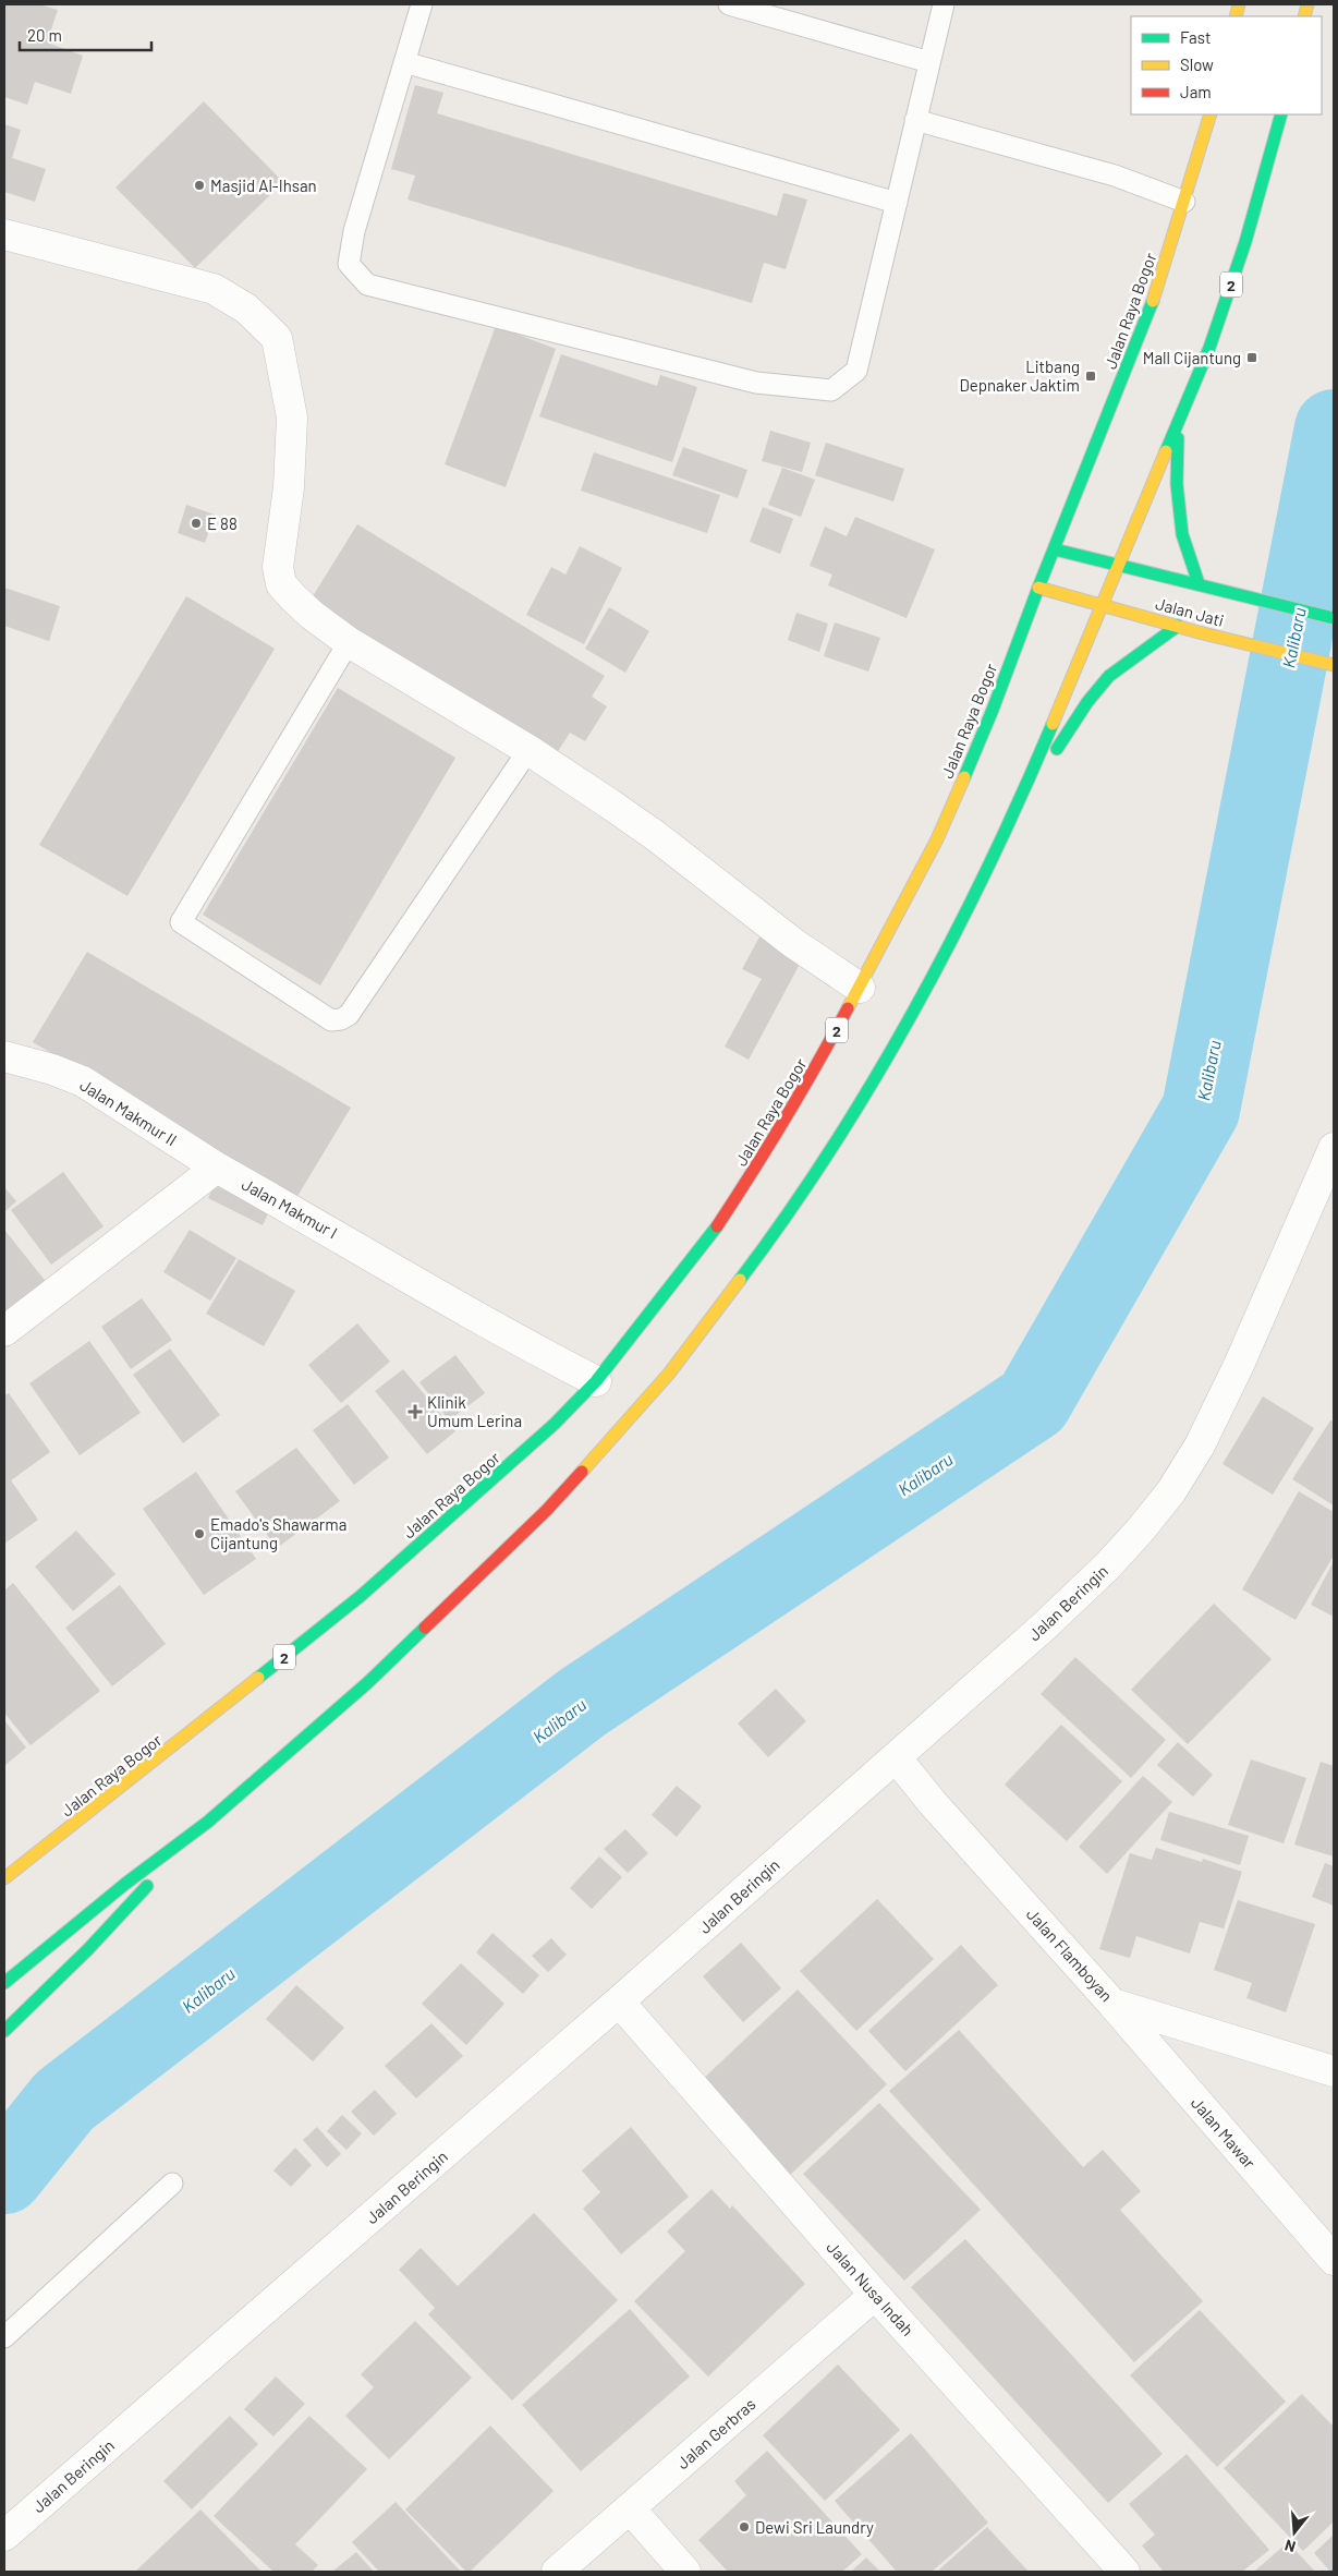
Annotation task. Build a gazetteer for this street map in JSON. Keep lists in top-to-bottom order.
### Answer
{
  "streets": {
    "main road": ["2", "Jalan Raya Bogor", "Jalan Jati"],
    "street": [
      "Jalan Makmur II",
      "Jalan Makmur I",
      "Jalan Beringin",
      "Jalan Flamboyan",
      "Jalan Mawar",
      "Jalan Nusa Indah",
      "Jalan Gerbras"
    ]
  },
  "crossings": [
    ["2", "Jalan Jati"],
    ["Jalan Raya Bogor", "Jalan Jati"],
    ["Jalan Raya Bogor", "Jalan Makmur I"],
    ["Jalan Makmur II", "Jalan Makmur I"],
    ["Jalan Beringin", "Jalan Flamboyan"],
    ["Jalan Beringin", "Jalan Nusa Indah"],
    ["Jalan Flamboyan", "Jalan Mawar"],
    ["Jalan Nusa Indah", "Jalan Gerbras"]
  ],
  "water": ["Kalibaru"],
  "places": {
    "other": [
      "Masjid Al-Ihsan",
      "E 88",
      "Emado's Shawarma Cijantung",
      "Dewi Sri Laundry"
    ],
    "transit": ["Mall Cijantung", "Litbang Depnaker Jaktim"],
    "health": ["Klinik Umum Lerina"]
  },
  "legend": ["Fast", "Slow", "Jam"],
  "scale_bar": "20 m",
  "north": "bottom"
}
